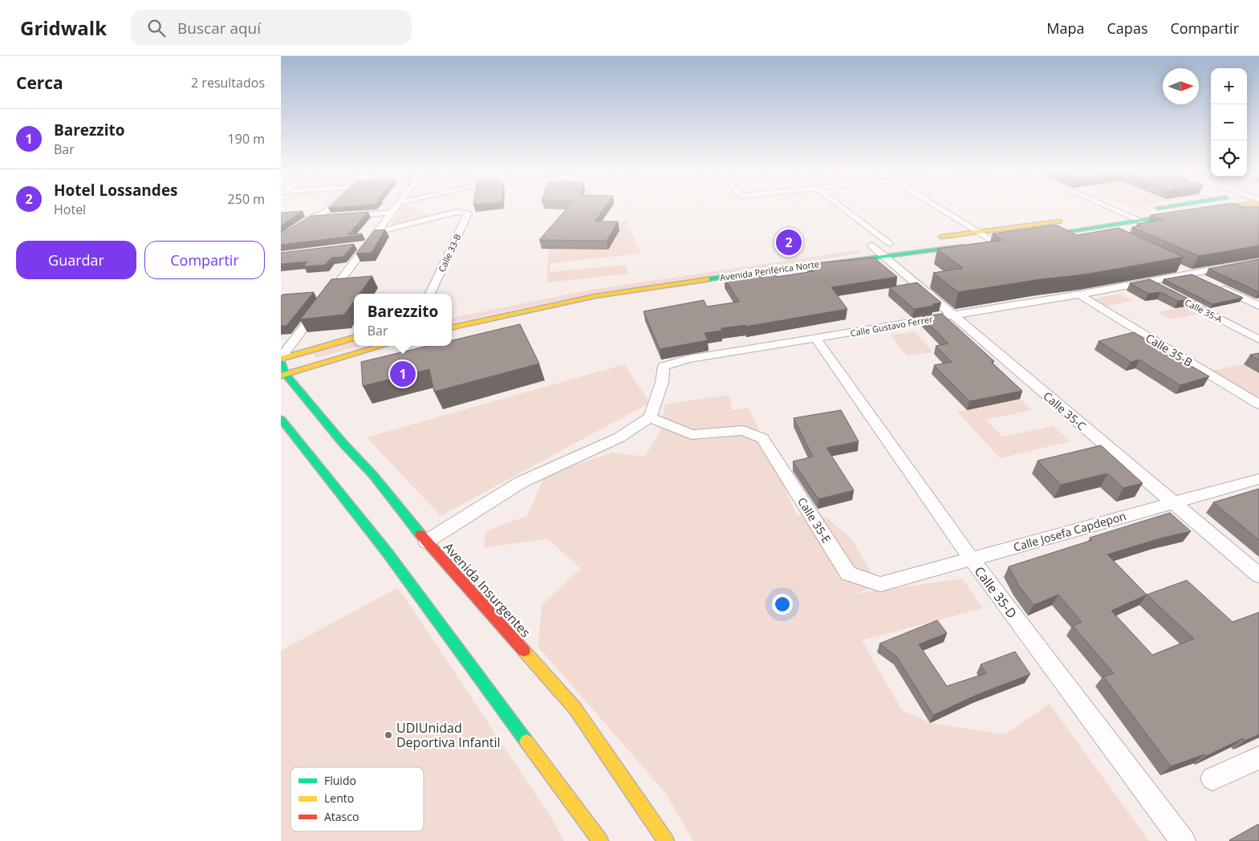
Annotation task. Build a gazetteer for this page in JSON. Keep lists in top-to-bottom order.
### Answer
{
  "streets": {
    "main road": ["Avenida Periférica Norte", "Avenida Insurgentes"],
    "street": [
      "Calle 33-B",
      "Calle 35-A",
      "Calle Gustavo Ferrer",
      "Calle 35-B",
      "Calle 35-C",
      "Calle 35-E",
      "Calle Josefa Capdepon",
      "Calle 35-D"
    ]
  },
  "crossings": [
    ["Avenida Periférica Norte", "Calle 35-C"],
    ["Calle 35-A", "Calle Gustavo Ferrer"],
    ["Calle Gustavo Ferrer", "Calle 35-B"],
    ["Calle Gustavo Ferrer", "Calle 35-C"],
    ["Calle Gustavo Ferrer", "Calle 35-E"],
    ["Calle Gustavo Ferrer", "Calle 35-D"],
    ["Calle 35-C", "Calle Josefa Capdepon"],
    ["Calle 35-E", "Calle Josefa Capdepon"],
    ["Calle Josefa Capdepon", "Calle 35-D"]
  ],
  "places": ["UDIUnidad Deportiva Infantil"],
  "legend": ["Fluido", "Lento", "Atasco"],
  "north": "right",
  "page": {
    "header": "Gridwalk",
    "search": "Buscar aquí",
    "nav": ["Mapa", "Capas", "Compartir"],
    "heading": ["Cerca", "2 resultados"],
    "map_buttons": ["+", "−"],
    "list": [
      {
        "mark": "1",
        "name": "Barezzito",
        "note": "Bar",
        "value": "190 m"
      },
      {
        "mark": "2",
        "name": "Hotel Lossandes",
        "note": "Hotel",
        "value": "250 m"
      }
    ],
    "pins": ["2", "1"],
    "buttons": ["Guardar", "Compartir"],
    "popup": ["Barezzito", "Bar"]
  }
}
